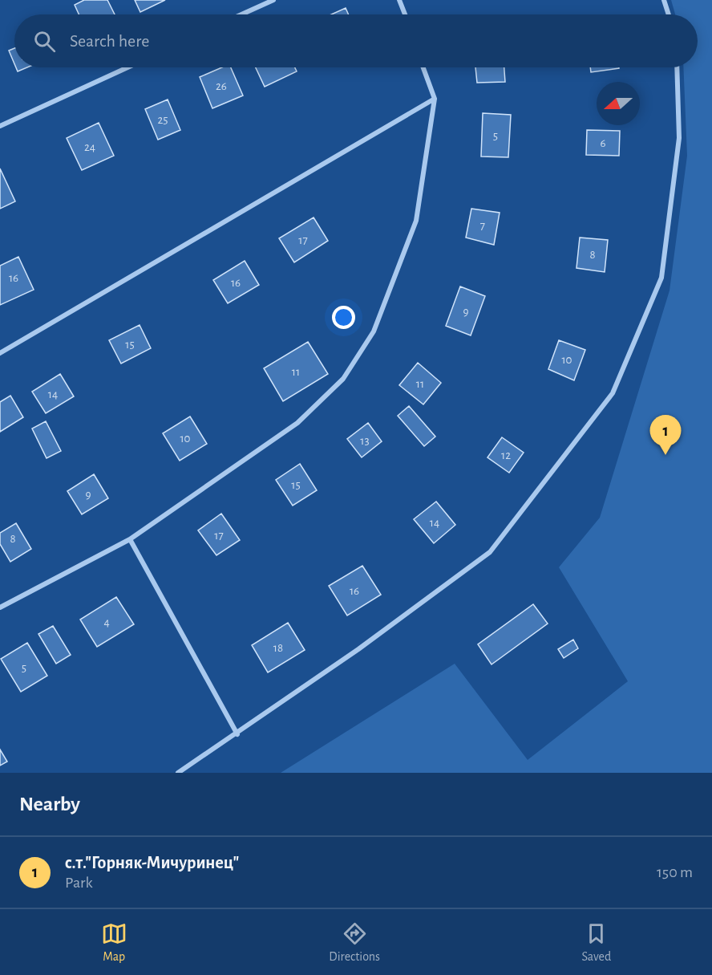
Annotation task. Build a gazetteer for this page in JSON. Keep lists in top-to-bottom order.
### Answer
{
  "house_numbers": [
    "26",
    "25",
    "5",
    "6",
    "24",
    "7",
    "17",
    "8",
    "16",
    "16",
    "9",
    "15",
    "10",
    "11",
    "11",
    "14",
    "10",
    "13",
    "12",
    "15",
    "9",
    "14",
    "17",
    "8",
    "16",
    "4",
    "18",
    "5"
  ],
  "north": "left",
  "page": {
    "search": "Search here",
    "pins": "1",
    "heading": "Nearby",
    "list": [
      {
        "mark": "1",
        "name": "с.т.\"Горняк-Мичуринец\"",
        "note": "Park",
        "value": "150 m"
      }
    ],
    "nav": ["Map", "Directions", "Saved"]
  }
}
